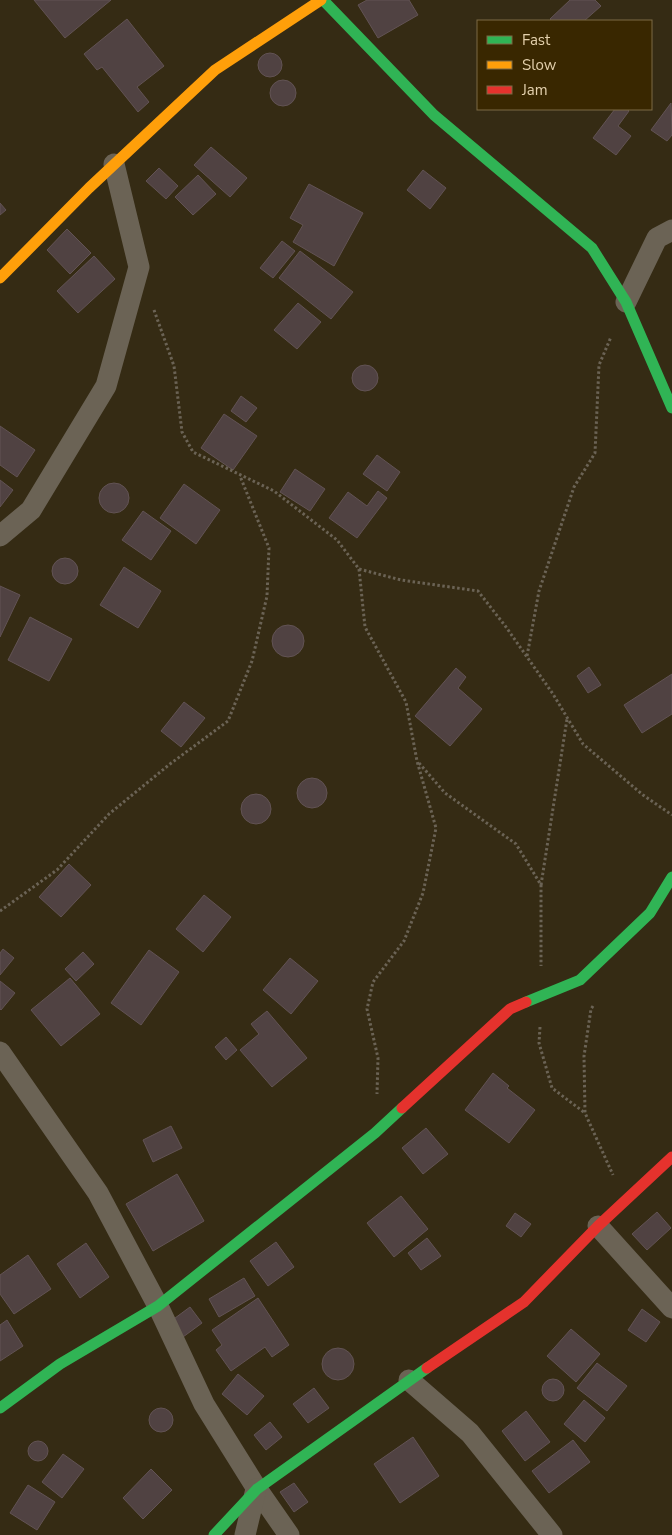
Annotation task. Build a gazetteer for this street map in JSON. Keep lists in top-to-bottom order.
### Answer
{
  "legend": ["Fast", "Slow", "Jam"]
}
